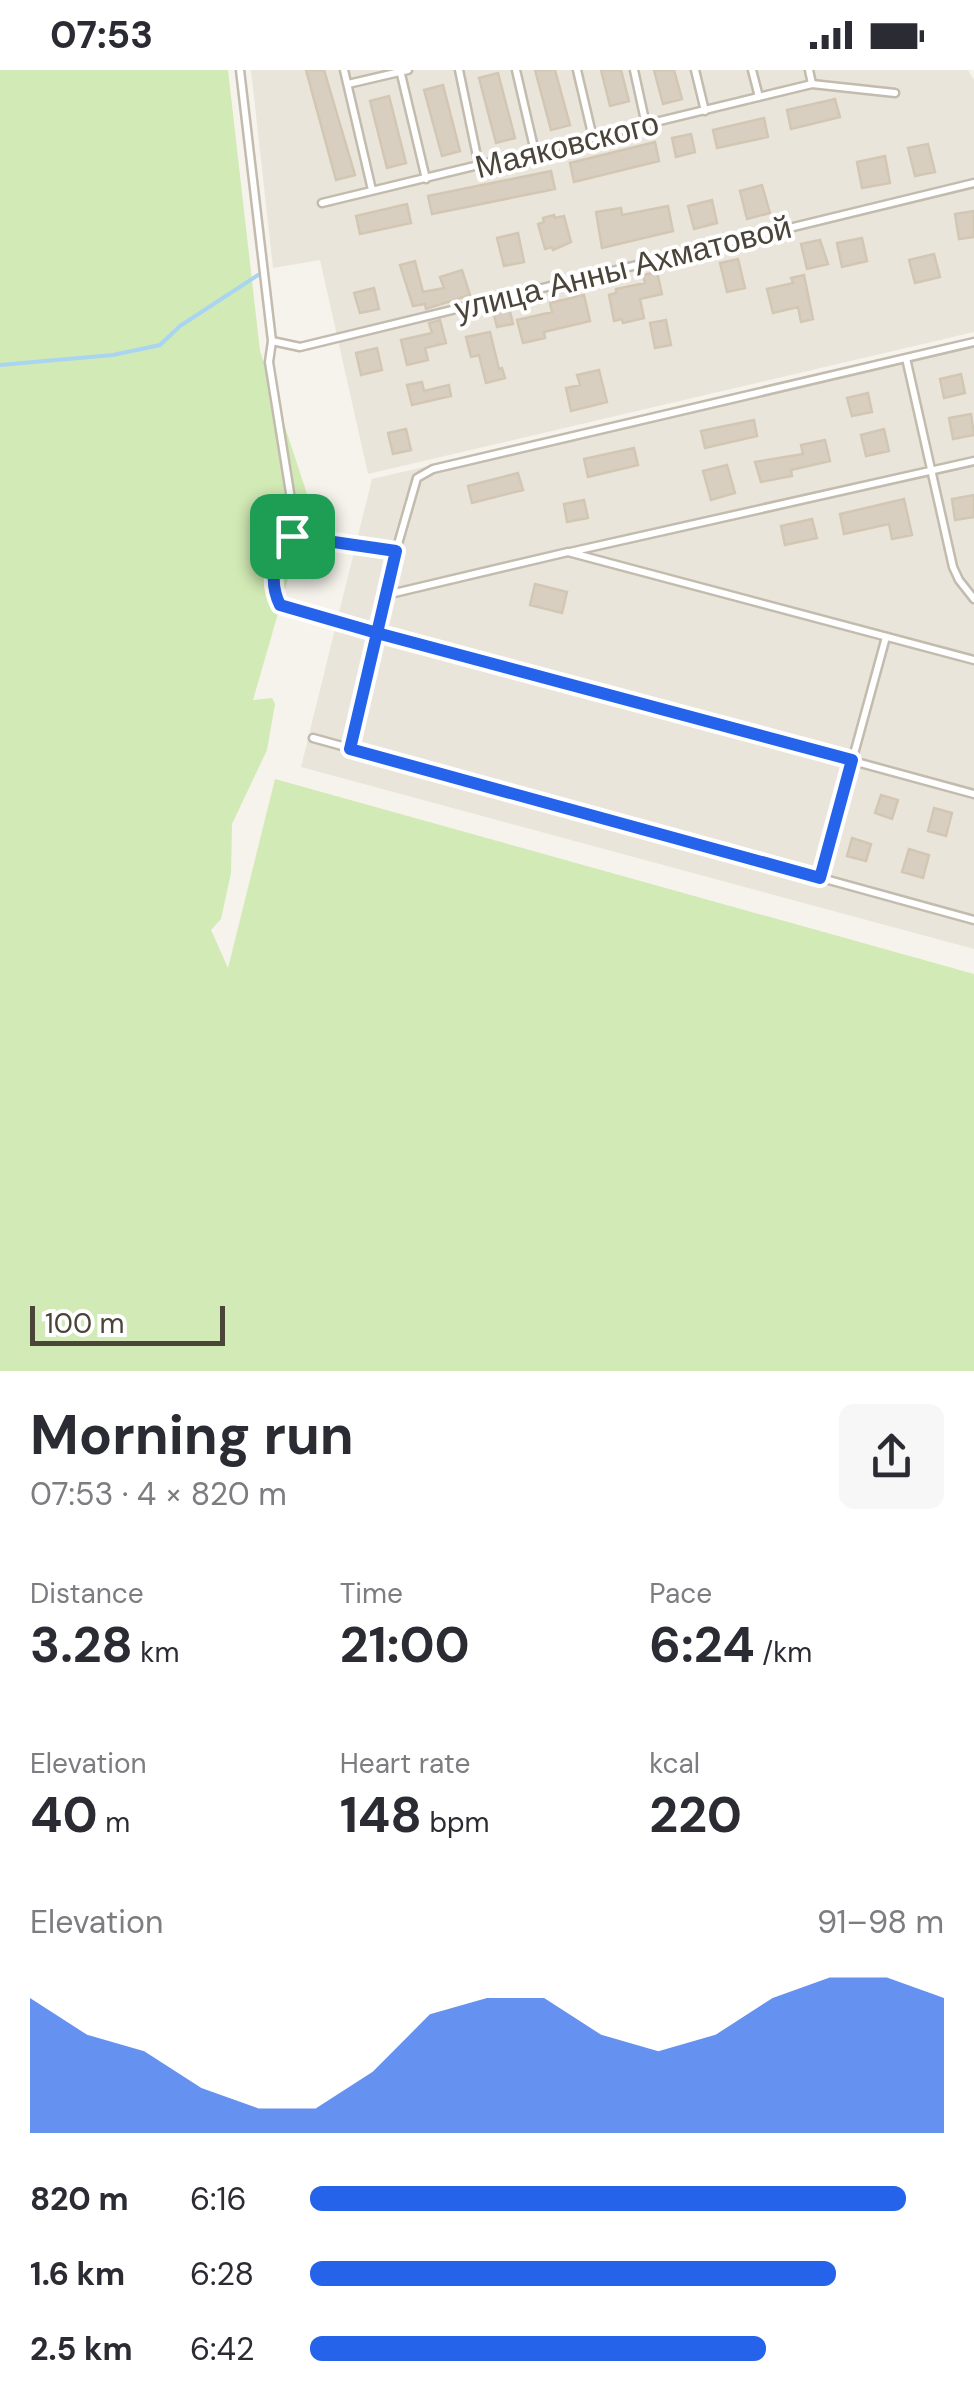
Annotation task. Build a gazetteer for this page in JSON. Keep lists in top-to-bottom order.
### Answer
{
  "streets": {
    "lane": ["Маяковского", "улица Анны Ахматовой"]
  },
  "scale_bar": "100 m",
  "page": {
    "status": "07:53",
    "scale": "100 m",
    "heading": ["Morning run", "07:53 · 4 × 820 m"],
    "stats": [
      ["Distance", "3.28 km"],
      ["Time", "21:00"],
      ["Pace", "6:24 /km"],
      ["Elevation", "40 m"],
      ["Heart rate", "148 bpm"],
      ["kcal", "220"]
    ],
    "chart": ["Elevation", "91–98 m"],
    "list": [
      {
        "name": "820 m",
        "note": "6:16"
      },
      {
        "name": "1.6 km",
        "note": "6:28"
      },
      {
        "name": "2.5 km",
        "note": "6:42"
      }
    ]
  }
}
